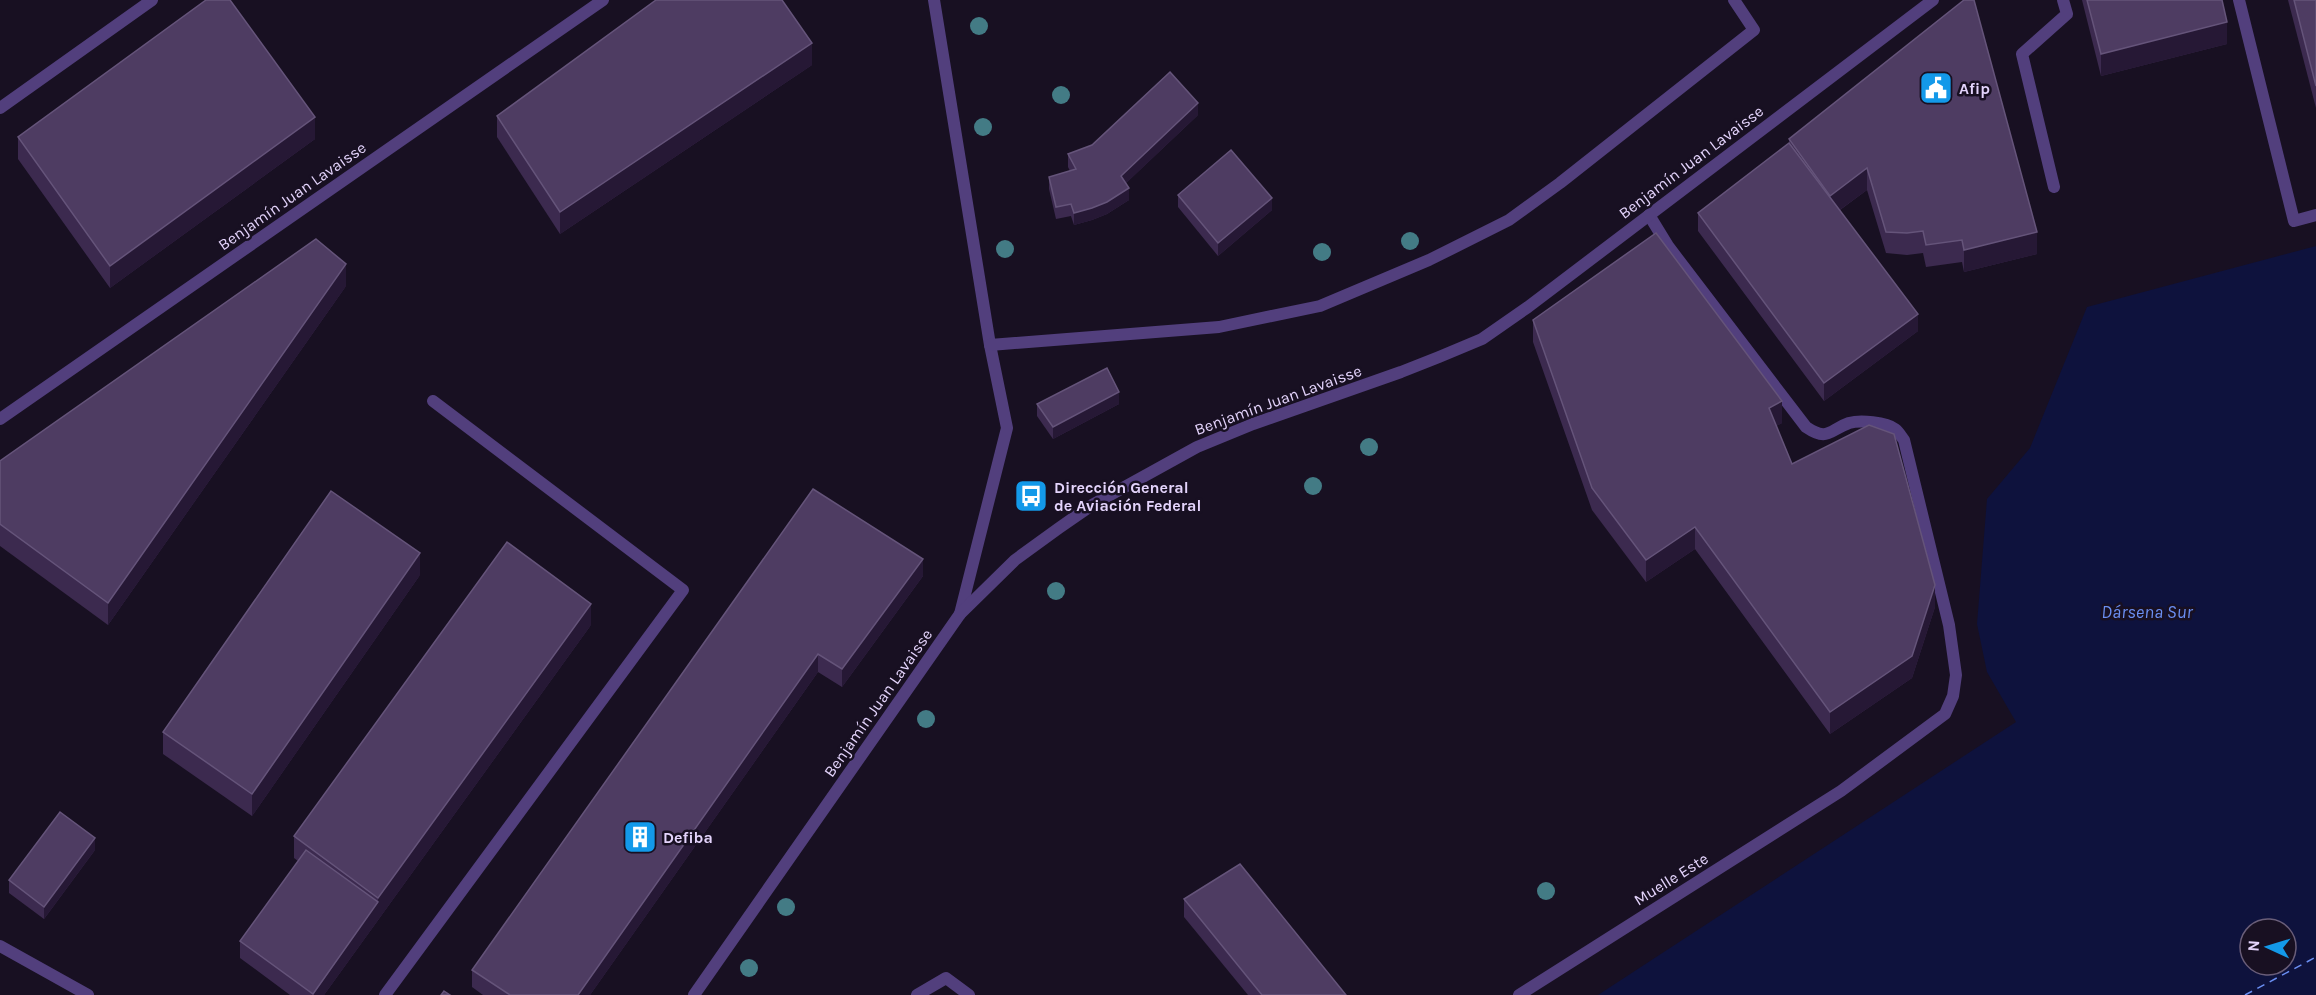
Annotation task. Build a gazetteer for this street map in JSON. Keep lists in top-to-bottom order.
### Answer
{
  "streets": {
    "street": ["Benjamín Juan Lavaisse", "Muelle Este"]
  },
  "crossings": [
    ["Benjamín Juan Lavaisse", "Muelle Este"]
  ],
  "water": ["Dársena Sur"],
  "places": {
    "public building": ["Afip"],
    "bus stop": ["Dirección General de Aviación Federal"],
    "building": ["Defiba"]
  },
  "north": "left"
}
